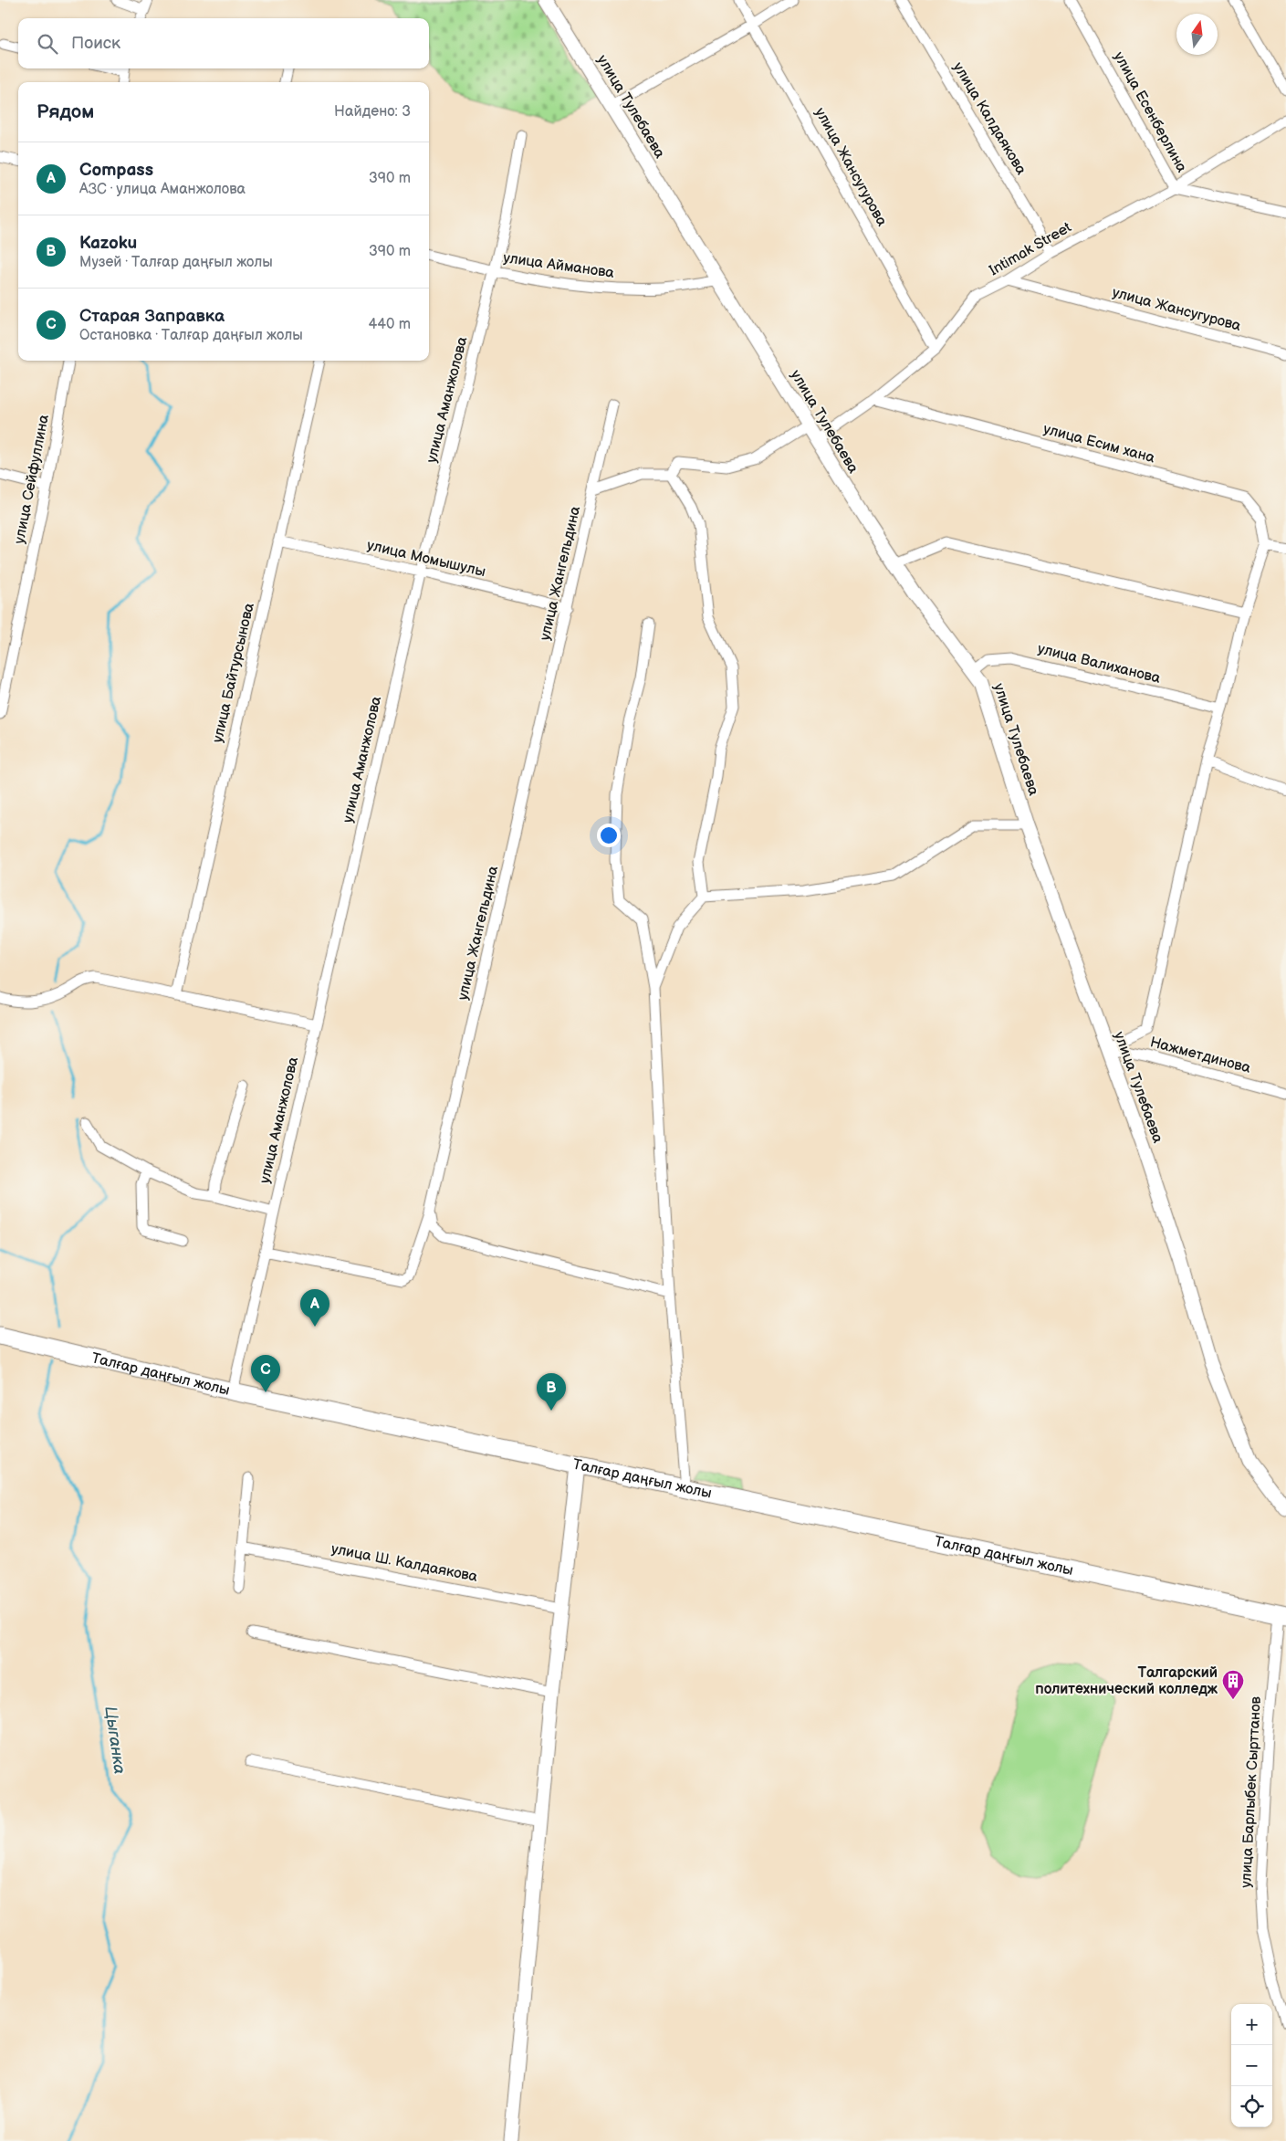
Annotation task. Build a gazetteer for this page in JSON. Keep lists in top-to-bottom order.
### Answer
{
  "streets": {
    "main road": ["Талғар даңғыл жолы"],
    "street": [
      "улица Тулебаева",
      "улица Есенберлина",
      "улица Калдаякова",
      "улица Жансугурова",
      "Intimak Street",
      "улица Айманова",
      "улица Аманжолова",
      "улица Есим хана",
      "улица Сейфуллина",
      "улица Момышулы",
      "улица Жангельдина",
      "улица Валиханова",
      "улица Байтурсынова",
      "Нажметдинова",
      "улица Ш. Калдаякова",
      "улица Барлыбек Сырттанов"
    ]
  },
  "crossings": [
    ["улица Тулебаева", "Intimak Street"],
    ["улица Тулебаева", "улица Айманова"],
    ["улица Тулебаева", "улица Валиханова"],
    ["улица Тулебаева", "Нажметдинова"],
    ["улица Есенберлина", "Intimak Street"],
    ["улица Калдаякова", "Intimak Street"],
    ["улица Жансугурова", "Intimak Street"],
    ["Intimak Street", "улица Есим хана"],
    ["улица Айманова", "улица Аманжолова"],
    ["улица Аманжолова", "улица Момышулы"],
    ["улица Аманжолова", "улица Жангельдина"],
    ["улица Аманжолова", "Талғар даңғыл жолы"],
    ["улица Момышулы", "улица Жангельдина"],
    ["улица Момышулы", "улица Байтурсынова"],
    ["Талғар даңғыл жолы", "улица Барлыбек Сырттанов"]
  ],
  "water": ["Цыганка"],
  "places": {
    "building": ["Талгарский политехнический колледж"]
  },
  "north": "top",
  "page": {
    "search": "Поиск",
    "heading": ["Рядом", "Найдено: 3"],
    "list": [
      {
        "mark": "A",
        "name": "Compass",
        "note": "АЗС · улица Аманжолова",
        "value": "390 m"
      },
      {
        "mark": "B",
        "name": "Kazoku",
        "note": "Музей · Талғар даңғыл жолы",
        "value": "390 m"
      },
      {
        "mark": "C",
        "name": "Старая Заправка",
        "note": "Остановка · Талғар даңғыл жолы",
        "value": "440 m"
      }
    ],
    "pins": ["A", "C", "B"],
    "map_buttons": ["+", "−"]
  }
}
